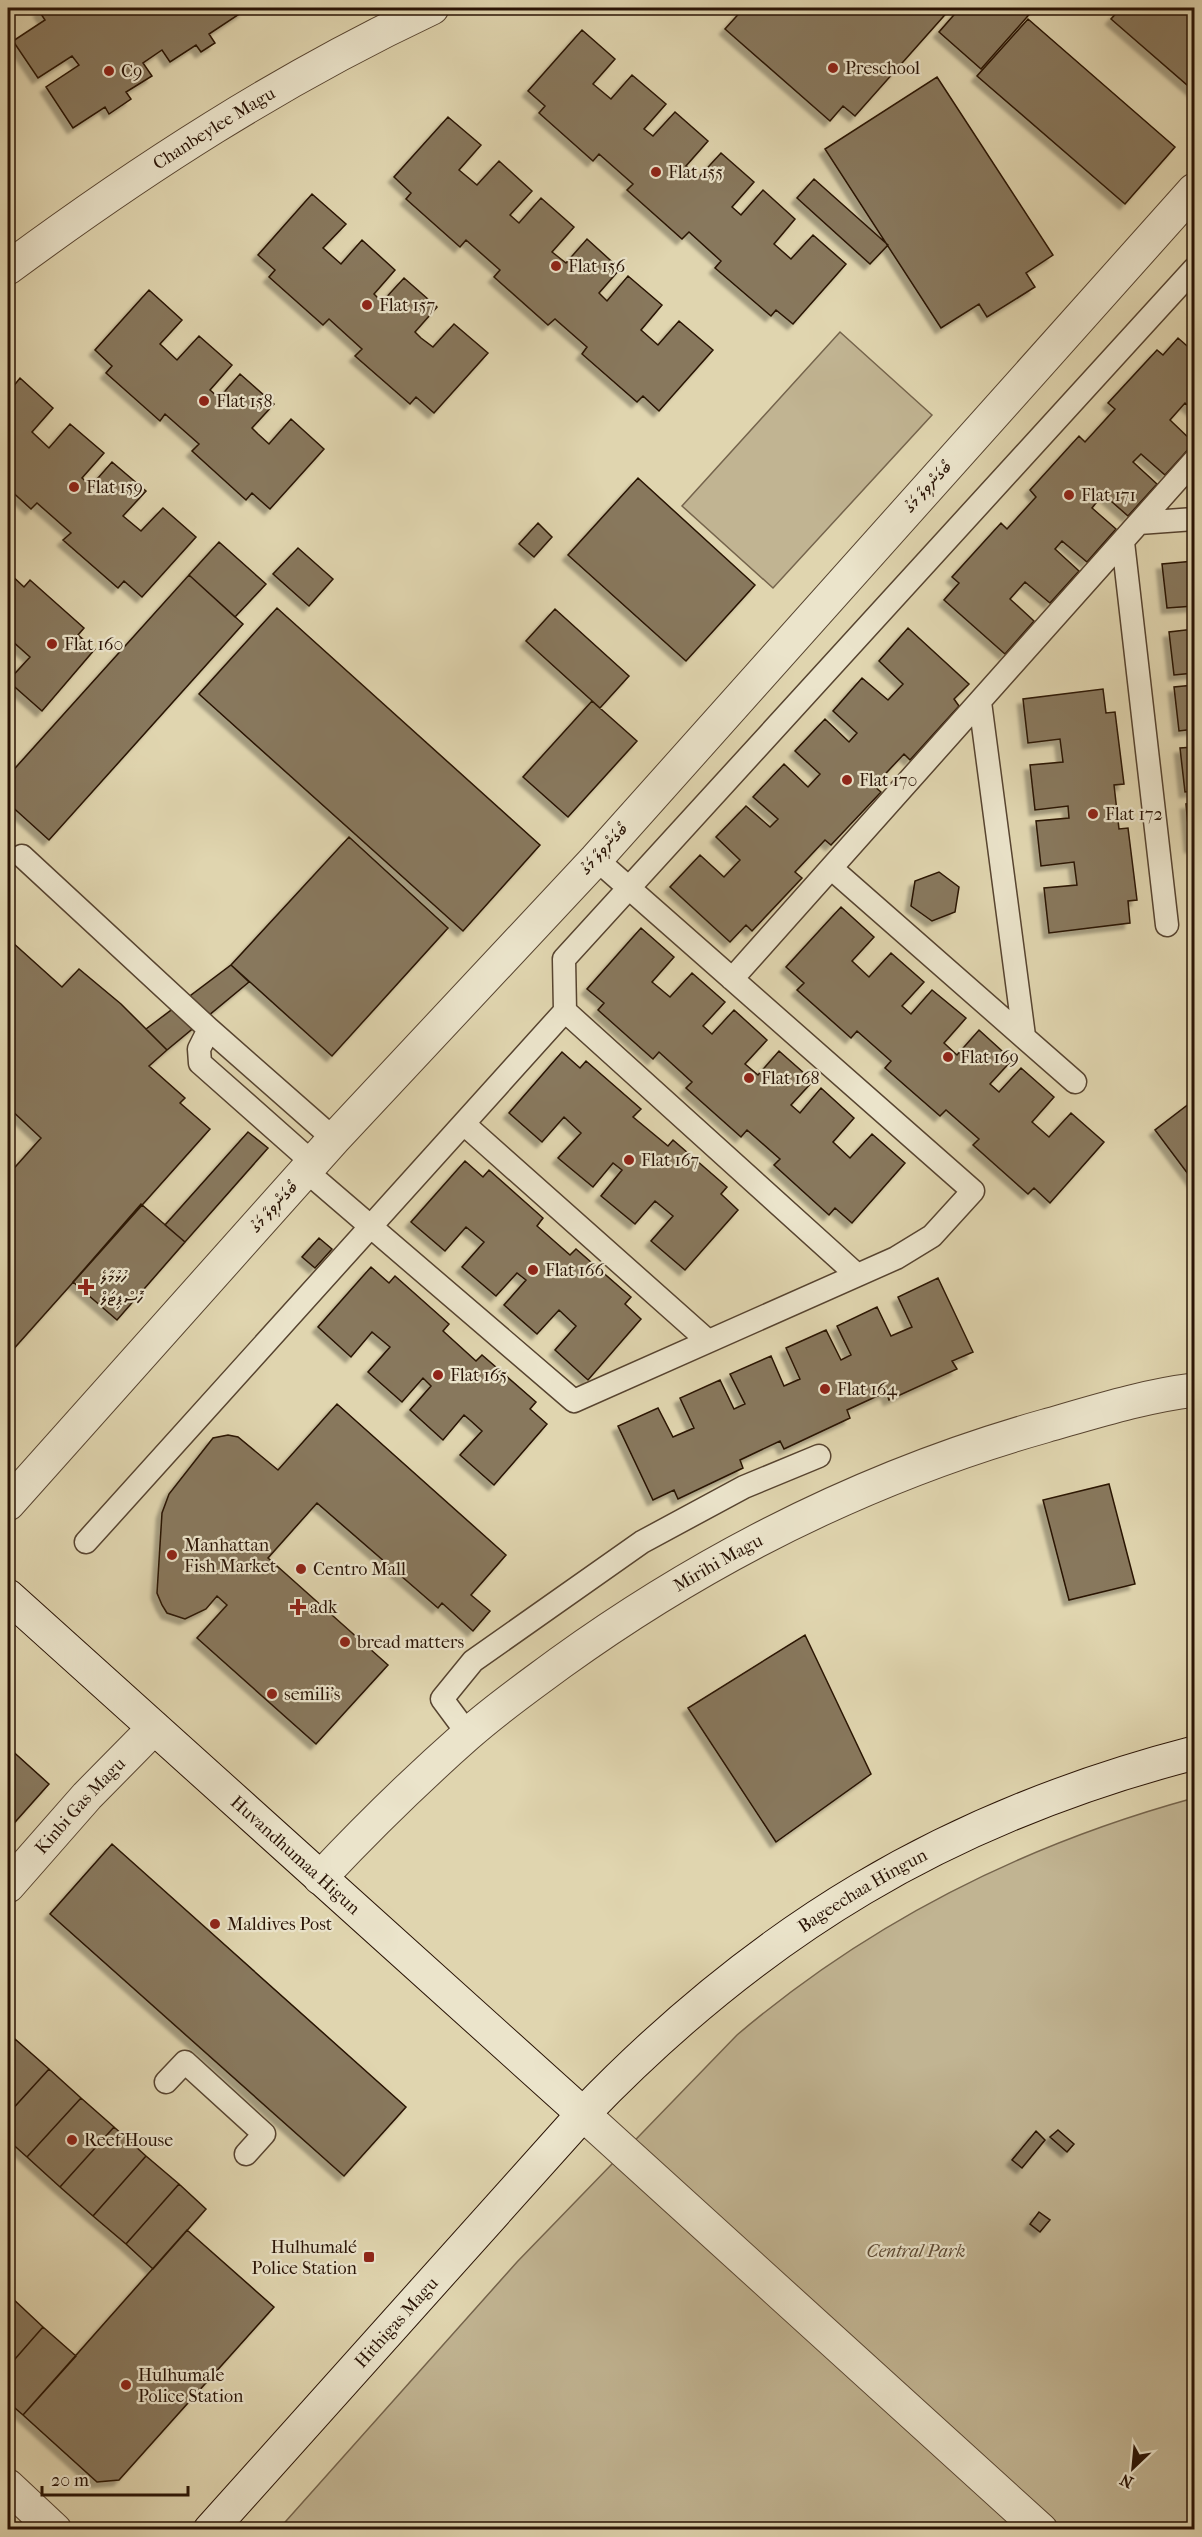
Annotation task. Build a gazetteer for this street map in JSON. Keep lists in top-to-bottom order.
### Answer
{
  "streets": {
    "street": [
      "Chanbeylee Magu",
      "ބޯގަންވިލާ މަގު",
      "Mirihi Magu",
      "Kinbi Gas Magu",
      "Huvandhumaa Higun",
      "Bageechaa Hingun",
      "Hithigas Magu"
    ]
  },
  "crossings": [
    ["Mirihi Magu", "Huvandhumaa Higun"],
    ["Kinbi Gas Magu", "Huvandhumaa Higun"],
    ["Huvandhumaa Higun", "Bageechaa Hingun"],
    ["Huvandhumaa Higun", "Hithigas Magu"],
    ["Bageechaa Hingun", "Hithigas Magu"]
  ],
  "parks": ["Central Park"],
  "places": {
    "other": [
      "Preschool",
      "C9",
      "Flat 155",
      "Flat 156",
      "Flat 157",
      "Flat 158",
      "Flat 159",
      "Flat 171",
      "Flat 160",
      "Flat 170",
      "Flat 172",
      "Flat 169",
      "Flat 168",
      "Flat 167",
      "Flat 166",
      "Flat 165",
      "Flat 164",
      "Manhattan Fish Market",
      "Centro Mall",
      "bread matters",
      "semili's",
      "Maldives Post",
      "Reef House",
      "Hulhumale Police Station"
    ],
    "health": ["ހުޅުމާލެ ހޮސްޕިޓަލް", "adk"],
    "transit": ["Hulhumalé Police Station"]
  },
  "scale_bar": "20 m",
  "north": "bottom left"
}
